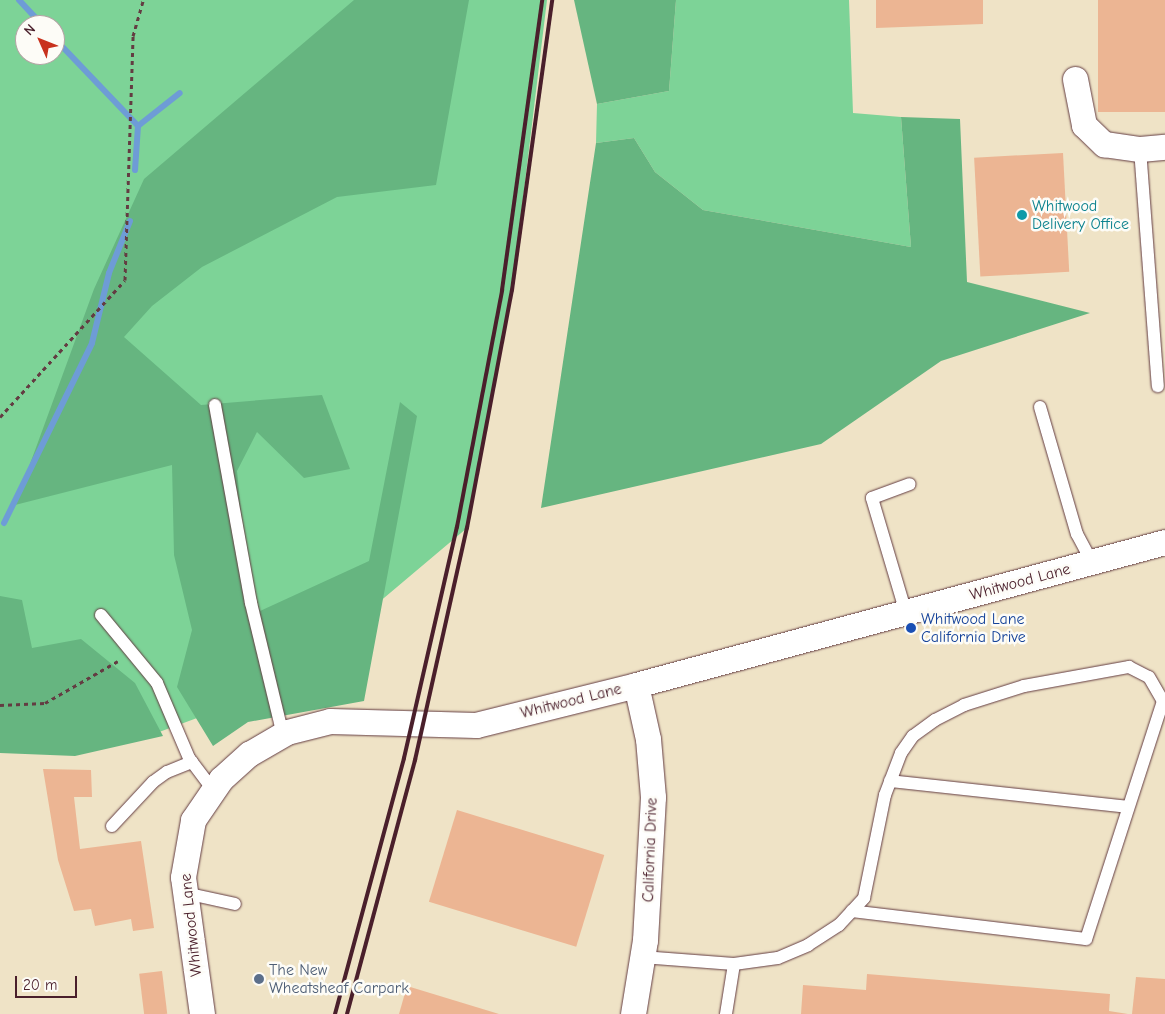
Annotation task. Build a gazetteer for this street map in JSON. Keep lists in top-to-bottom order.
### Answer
{
  "streets": {
    "street": ["Whitwood Lane", "California Drive"]
  },
  "crossings": [
    ["Whitwood Lane", "California Drive"]
  ],
  "places": ["Whitwood Delivery Office", "Whitwood Lane California Drive", "The New Wheatsheaf Carpark"],
  "scale_bar": "20 m",
  "north": "top left"
}
